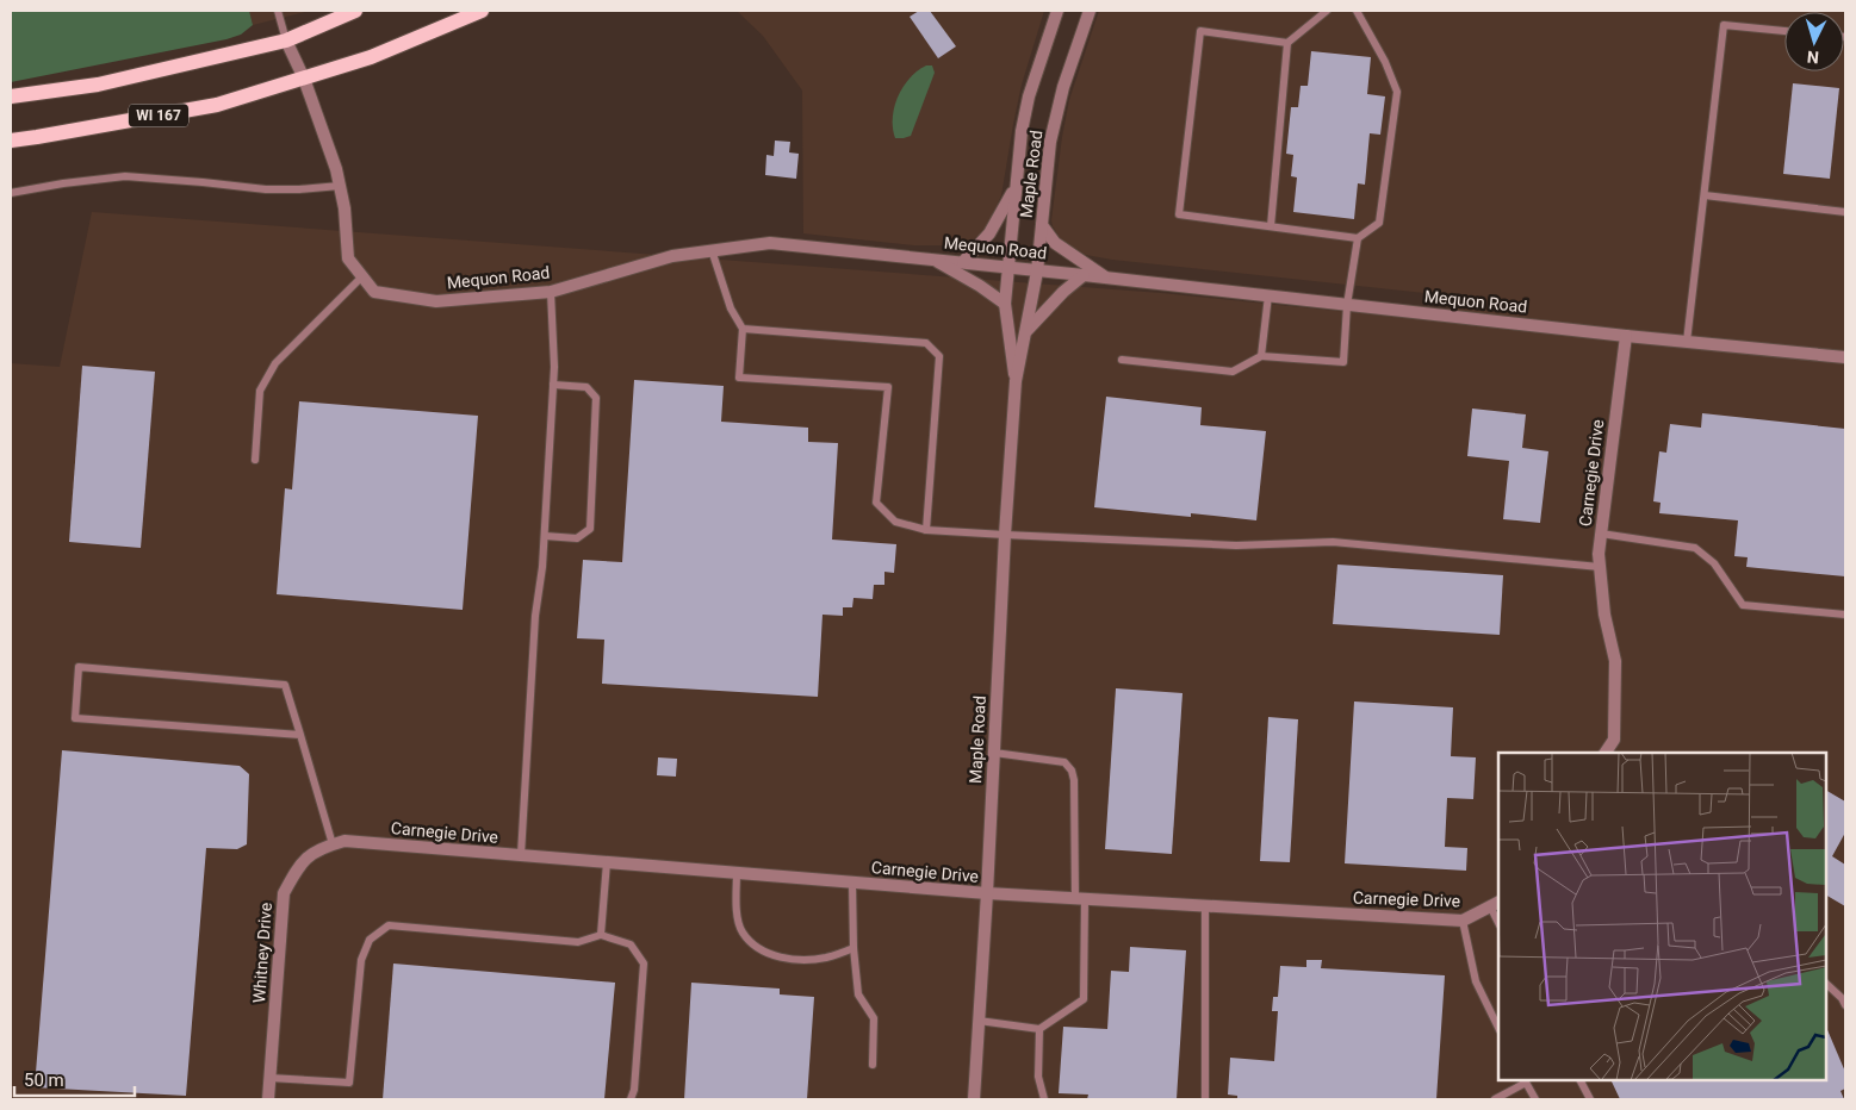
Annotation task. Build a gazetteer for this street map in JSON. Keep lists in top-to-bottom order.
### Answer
{
  "streets": {
    "main road": ["WI 167"],
    "street": [
      "Maple Road",
      "Mequon Road",
      "Carnegie Drive",
      "Whitney Drive"
    ]
  },
  "crossings": [
    ["WI 167", "Mequon Road"],
    ["Maple Road", "Mequon Road"],
    ["Maple Road", "Carnegie Drive"],
    ["Mequon Road", "Carnegie Drive"],
    ["Carnegie Drive", "Whitney Drive"]
  ],
  "scale_bar": "50 m",
  "north": "bottom"
}
